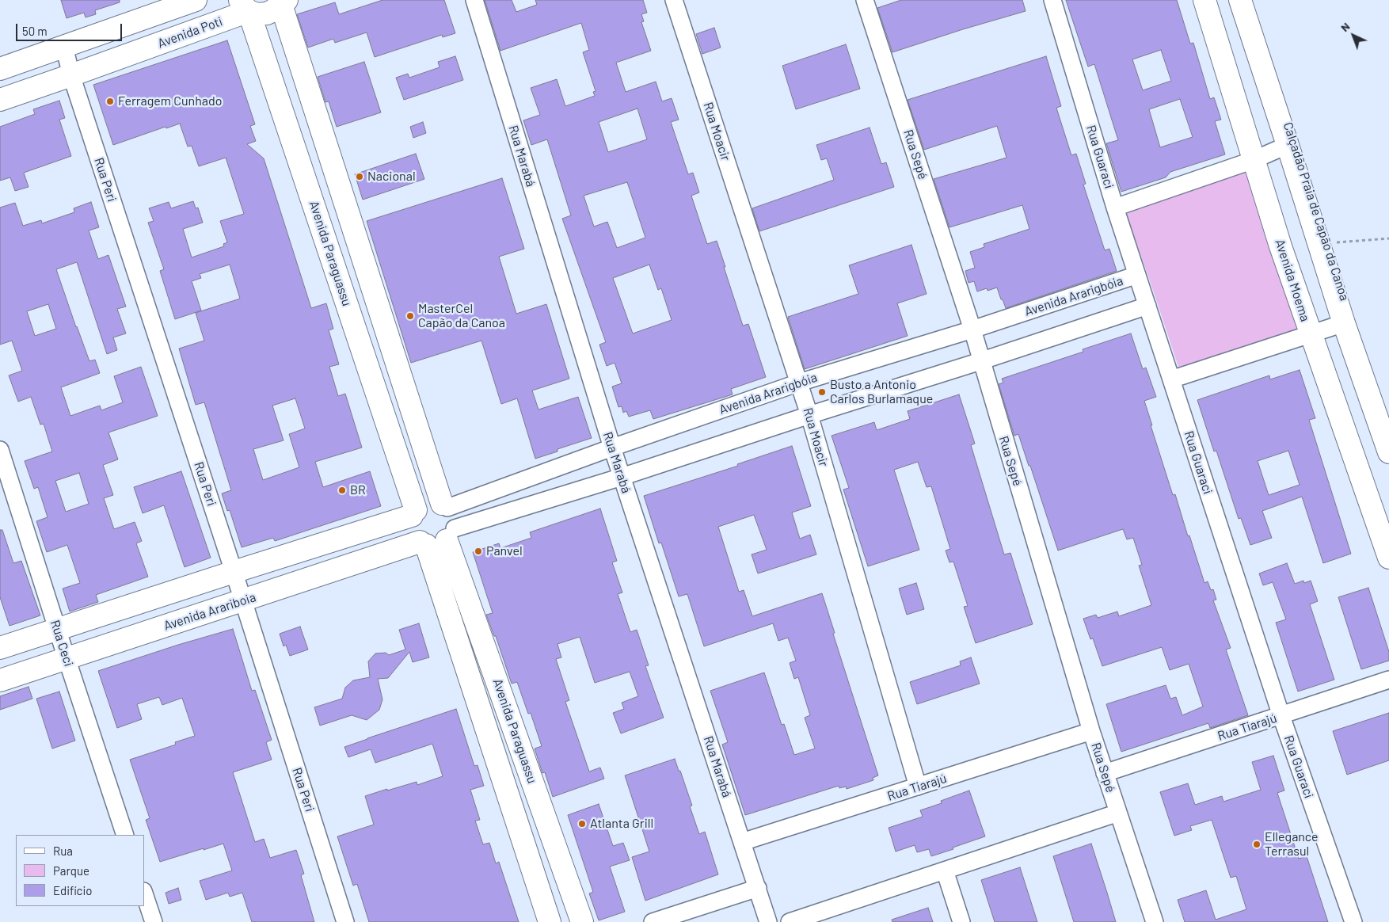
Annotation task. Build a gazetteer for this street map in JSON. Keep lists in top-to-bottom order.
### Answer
{
  "streets": {
    "main road": [
      "Avenida Poti",
      "Avenida Paraguassu",
      "Avenida Moema",
      "Avenida Arariboia"
    ],
    "street": [
      "Rua Moacir",
      "Rua Sepé",
      "Rua Marabá",
      "Rua Guaraci",
      "Rua Peri",
      "Calçadão Praia de Capão da Canoa",
      "Avenida Ararigbóia",
      "Rua Ceci",
      "Rua Tiarajú"
    ]
  },
  "crossings": [
    ["Avenida Poti", "Rua Peri"],
    ["Avenida Poti", "Avenida Paraguassu"],
    ["Rua Moacir", "Avenida Ararigbóia"],
    ["Rua Moacir", "Rua Tiarajú"],
    ["Rua Sepé", "Avenida Ararigbóia"],
    ["Rua Sepé", "Rua Tiarajú"],
    ["Rua Marabá", "Avenida Ararigbóia"],
    ["Rua Marabá", "Rua Tiarajú"],
    ["Rua Guaraci", "Avenida Ararigbóia"],
    ["Rua Guaraci", "Rua Tiarajú"],
    ["Rua Peri", "Avenida Arariboia"],
    ["Avenida Paraguassu", "Avenida Ararigbóia"],
    ["Avenida Paraguassu", "Avenida Arariboia"],
    ["Avenida Ararigbóia", "Avenida Arariboia"],
    ["Avenida Arariboia", "Rua Ceci"]
  ],
  "places": [
    "Ferragem Cunhado",
    "Nacional",
    "MasterCel Capão da Canoa",
    "Busto a Antonio Carlos Burlamaque",
    "BR",
    "Panvel",
    "Atlanta Grill",
    "Ellegance Terrasul"
  ],
  "legend": ["Rua", "Parque", "Edifício"],
  "scale_bar": "50 m",
  "north": "top left"
}
